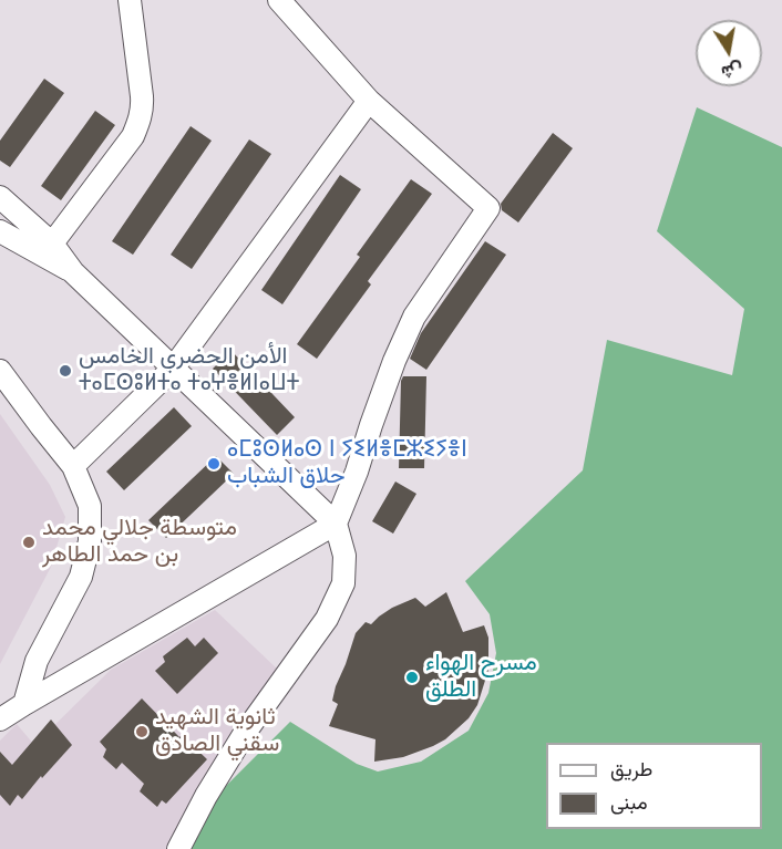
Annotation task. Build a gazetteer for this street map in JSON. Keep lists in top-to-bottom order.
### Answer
{
  "places": [
    "الأمن الحضري الخامس ⵜⴰⵎⵙⵓⵍⵜⴰ ⵜⴰⵖⴻⵍⵏⴰⵡⵜ",
    "ⴰⵎⵓⵙⵍⴰⵙ ⵏ ⵢⵉⵍⴻⵎⵣⵉⵢⴻⵏ حلاق الشباب",
    "متوسطة جلالي محمد بن حمد الطاهر",
    "مسرح الهواء الطلق",
    "ثانوية الشهيد سقني الصادق"
  ],
  "legend": ["طريق", "مبنى"],
  "north": "bottom"
}
